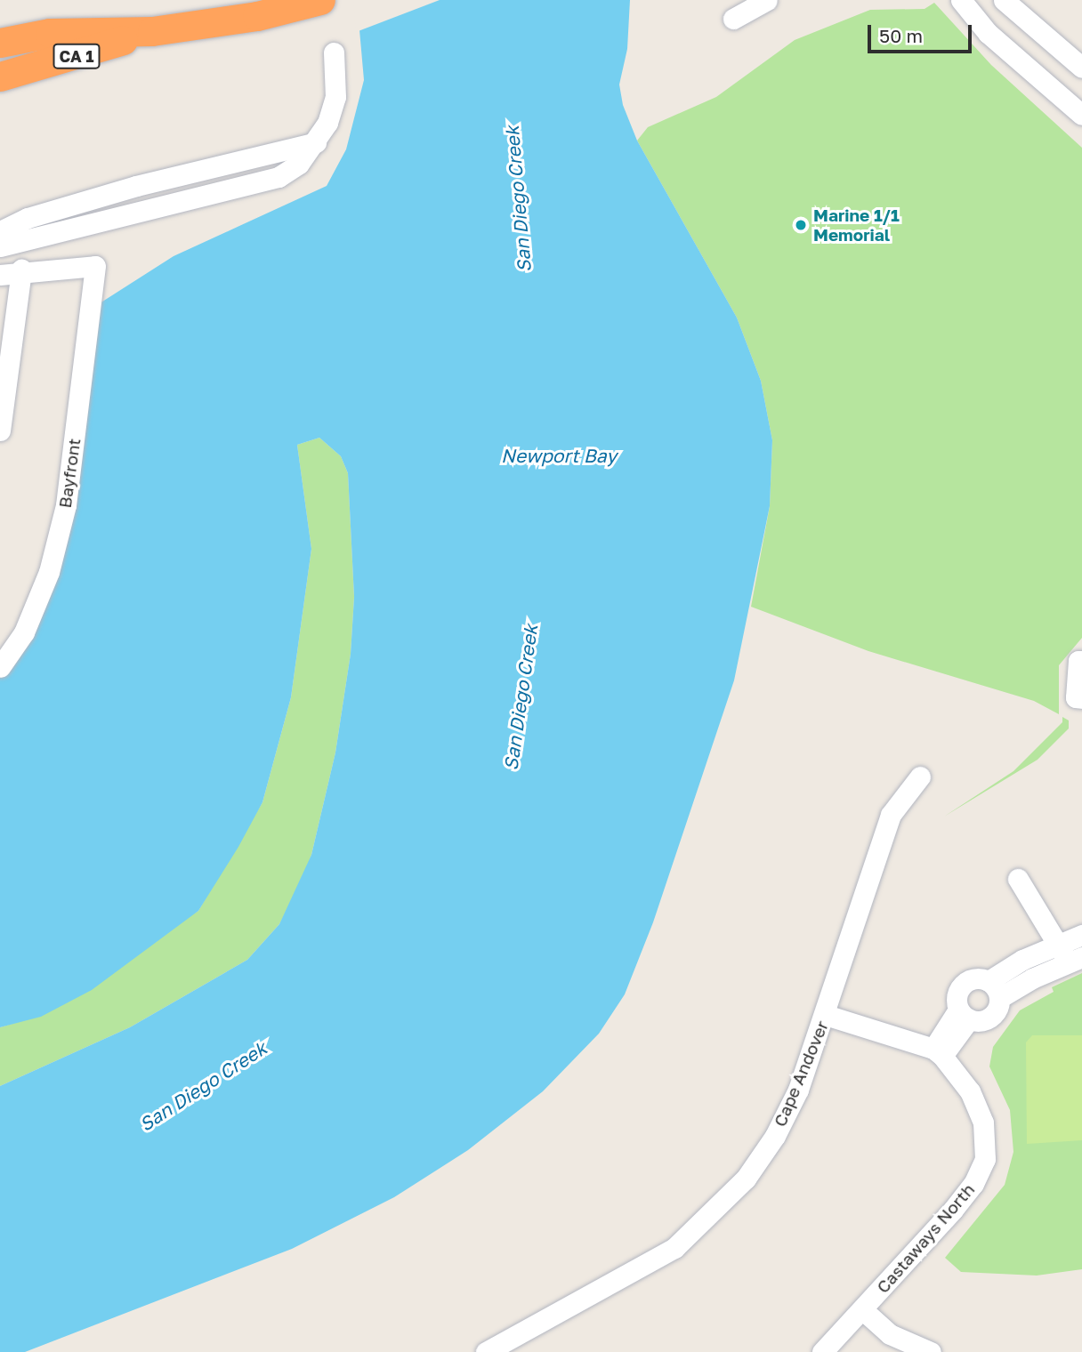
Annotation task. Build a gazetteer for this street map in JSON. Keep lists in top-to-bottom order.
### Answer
{
  "streets": {
    "highway": ["CA 1"],
    "street": ["Bayfront", "Cape Andover", "Castaways North"]
  },
  "water": ["San Diego Creek", "Newport Bay"],
  "places": ["Marine 1/1 Memorial"],
  "scale_bar": "50 m"
}
